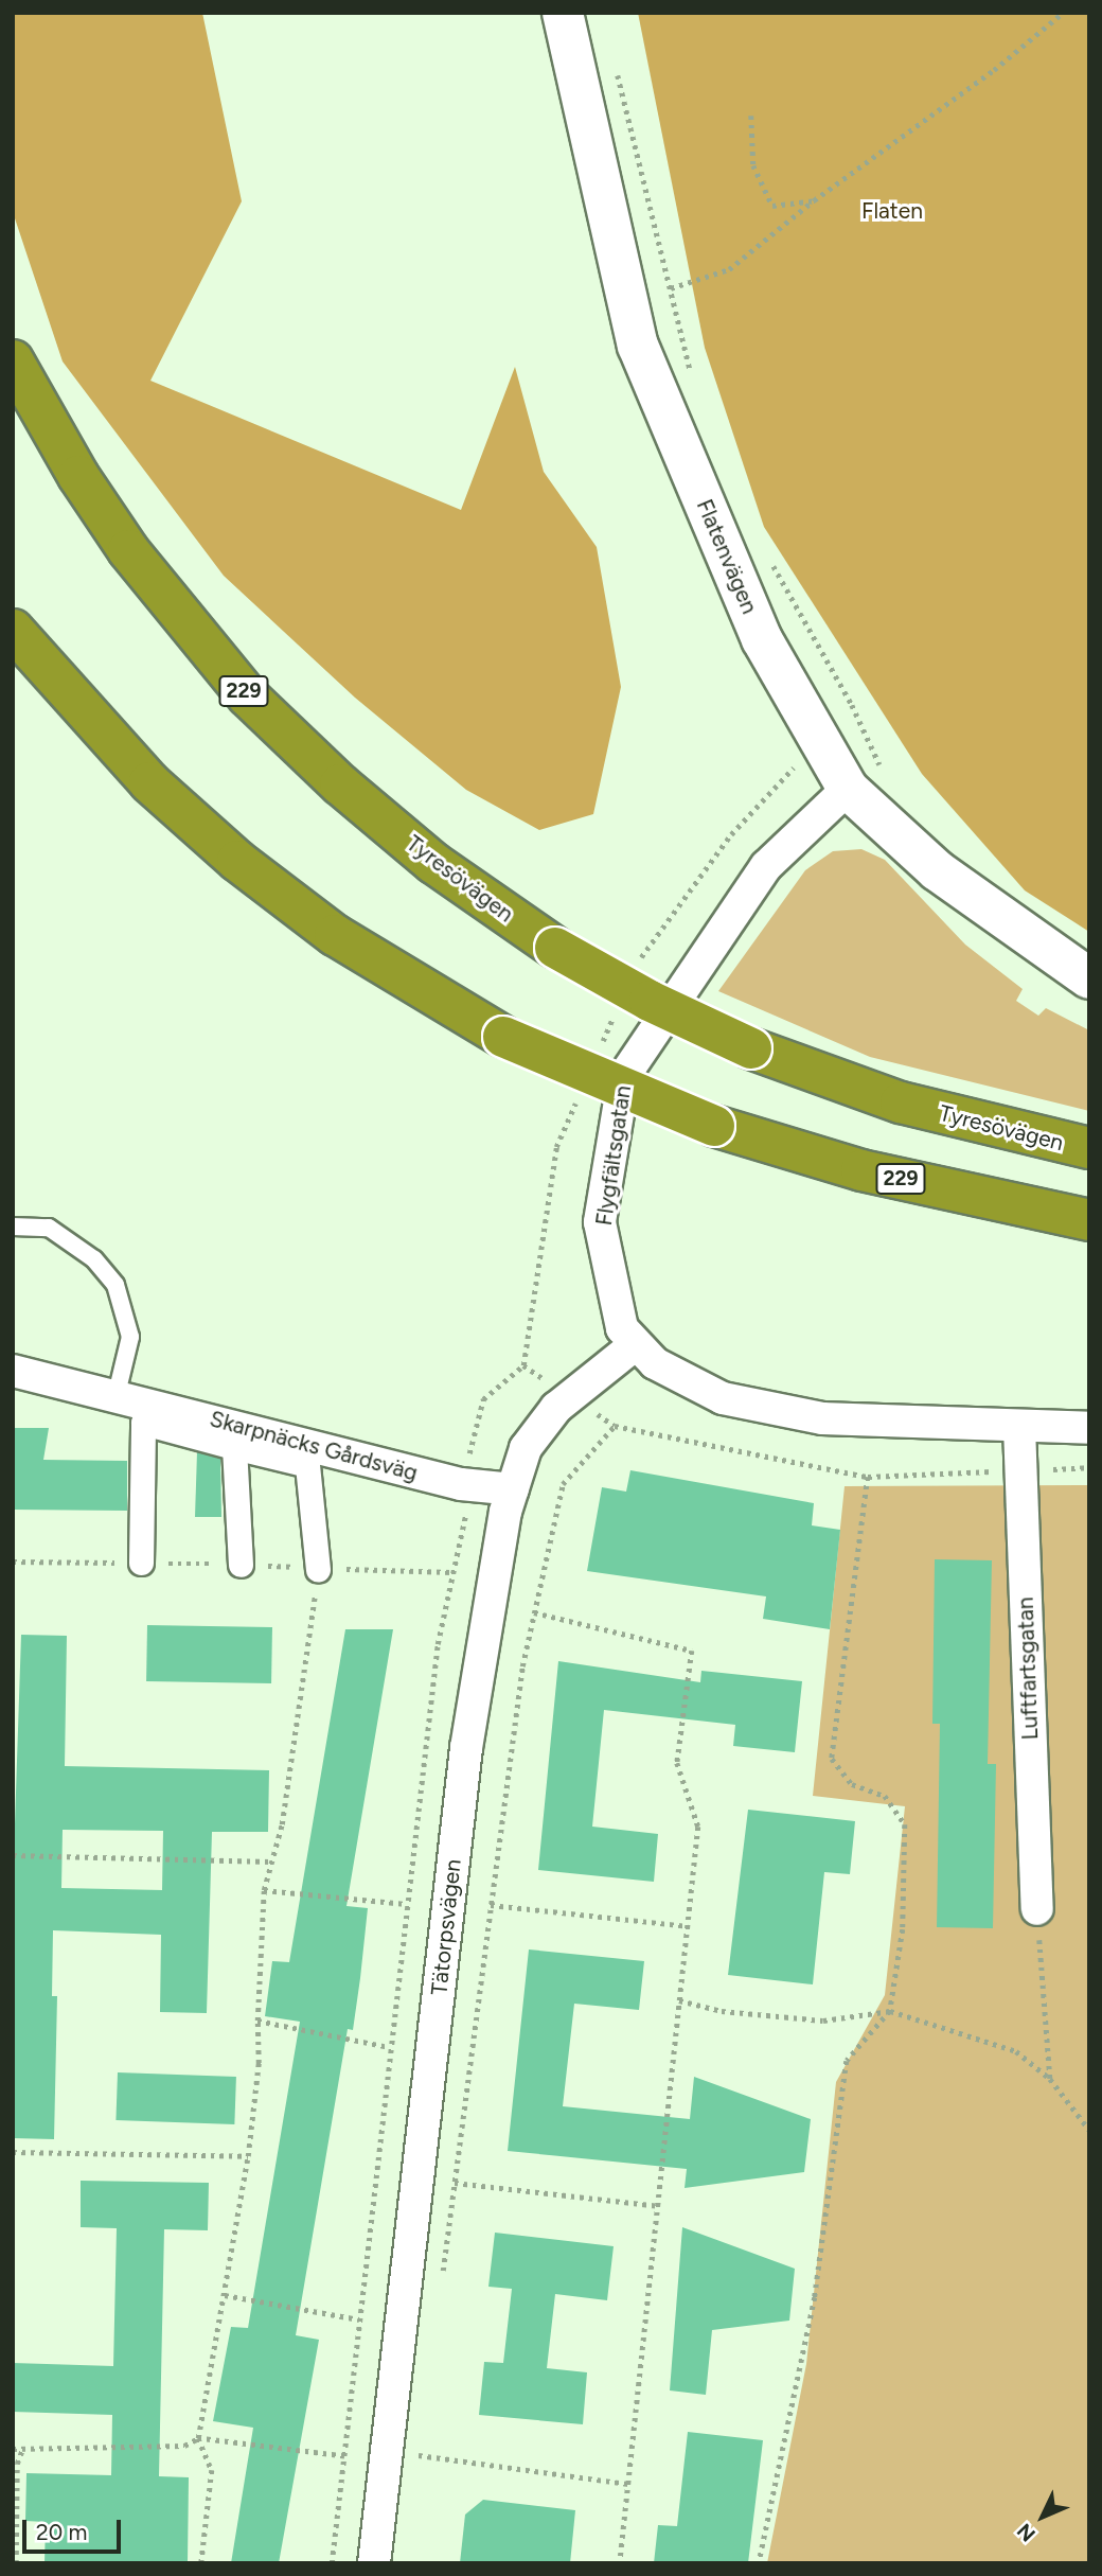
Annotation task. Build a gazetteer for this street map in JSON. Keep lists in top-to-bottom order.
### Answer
{
  "streets": {
    "highway": ["229", "Tyresövägen"],
    "street": [
      "Flatenvägen",
      "Flygfältsgatan",
      "Skarpnäcks Gårdsväg",
      "Luftfartsgatan",
      "Tätorpsvägen"
    ]
  },
  "crossings": [
    ["Flatenvägen", "Flygfältsgatan"],
    ["Flygfältsgatan", "Luftfartsgatan"],
    ["Flygfältsgatan", "Tätorpsvägen"],
    ["Skarpnäcks Gårdsväg", "Tätorpsvägen"]
  ],
  "parks": ["Flaten"],
  "scale_bar": "20 m",
  "north": "bottom left"
}
